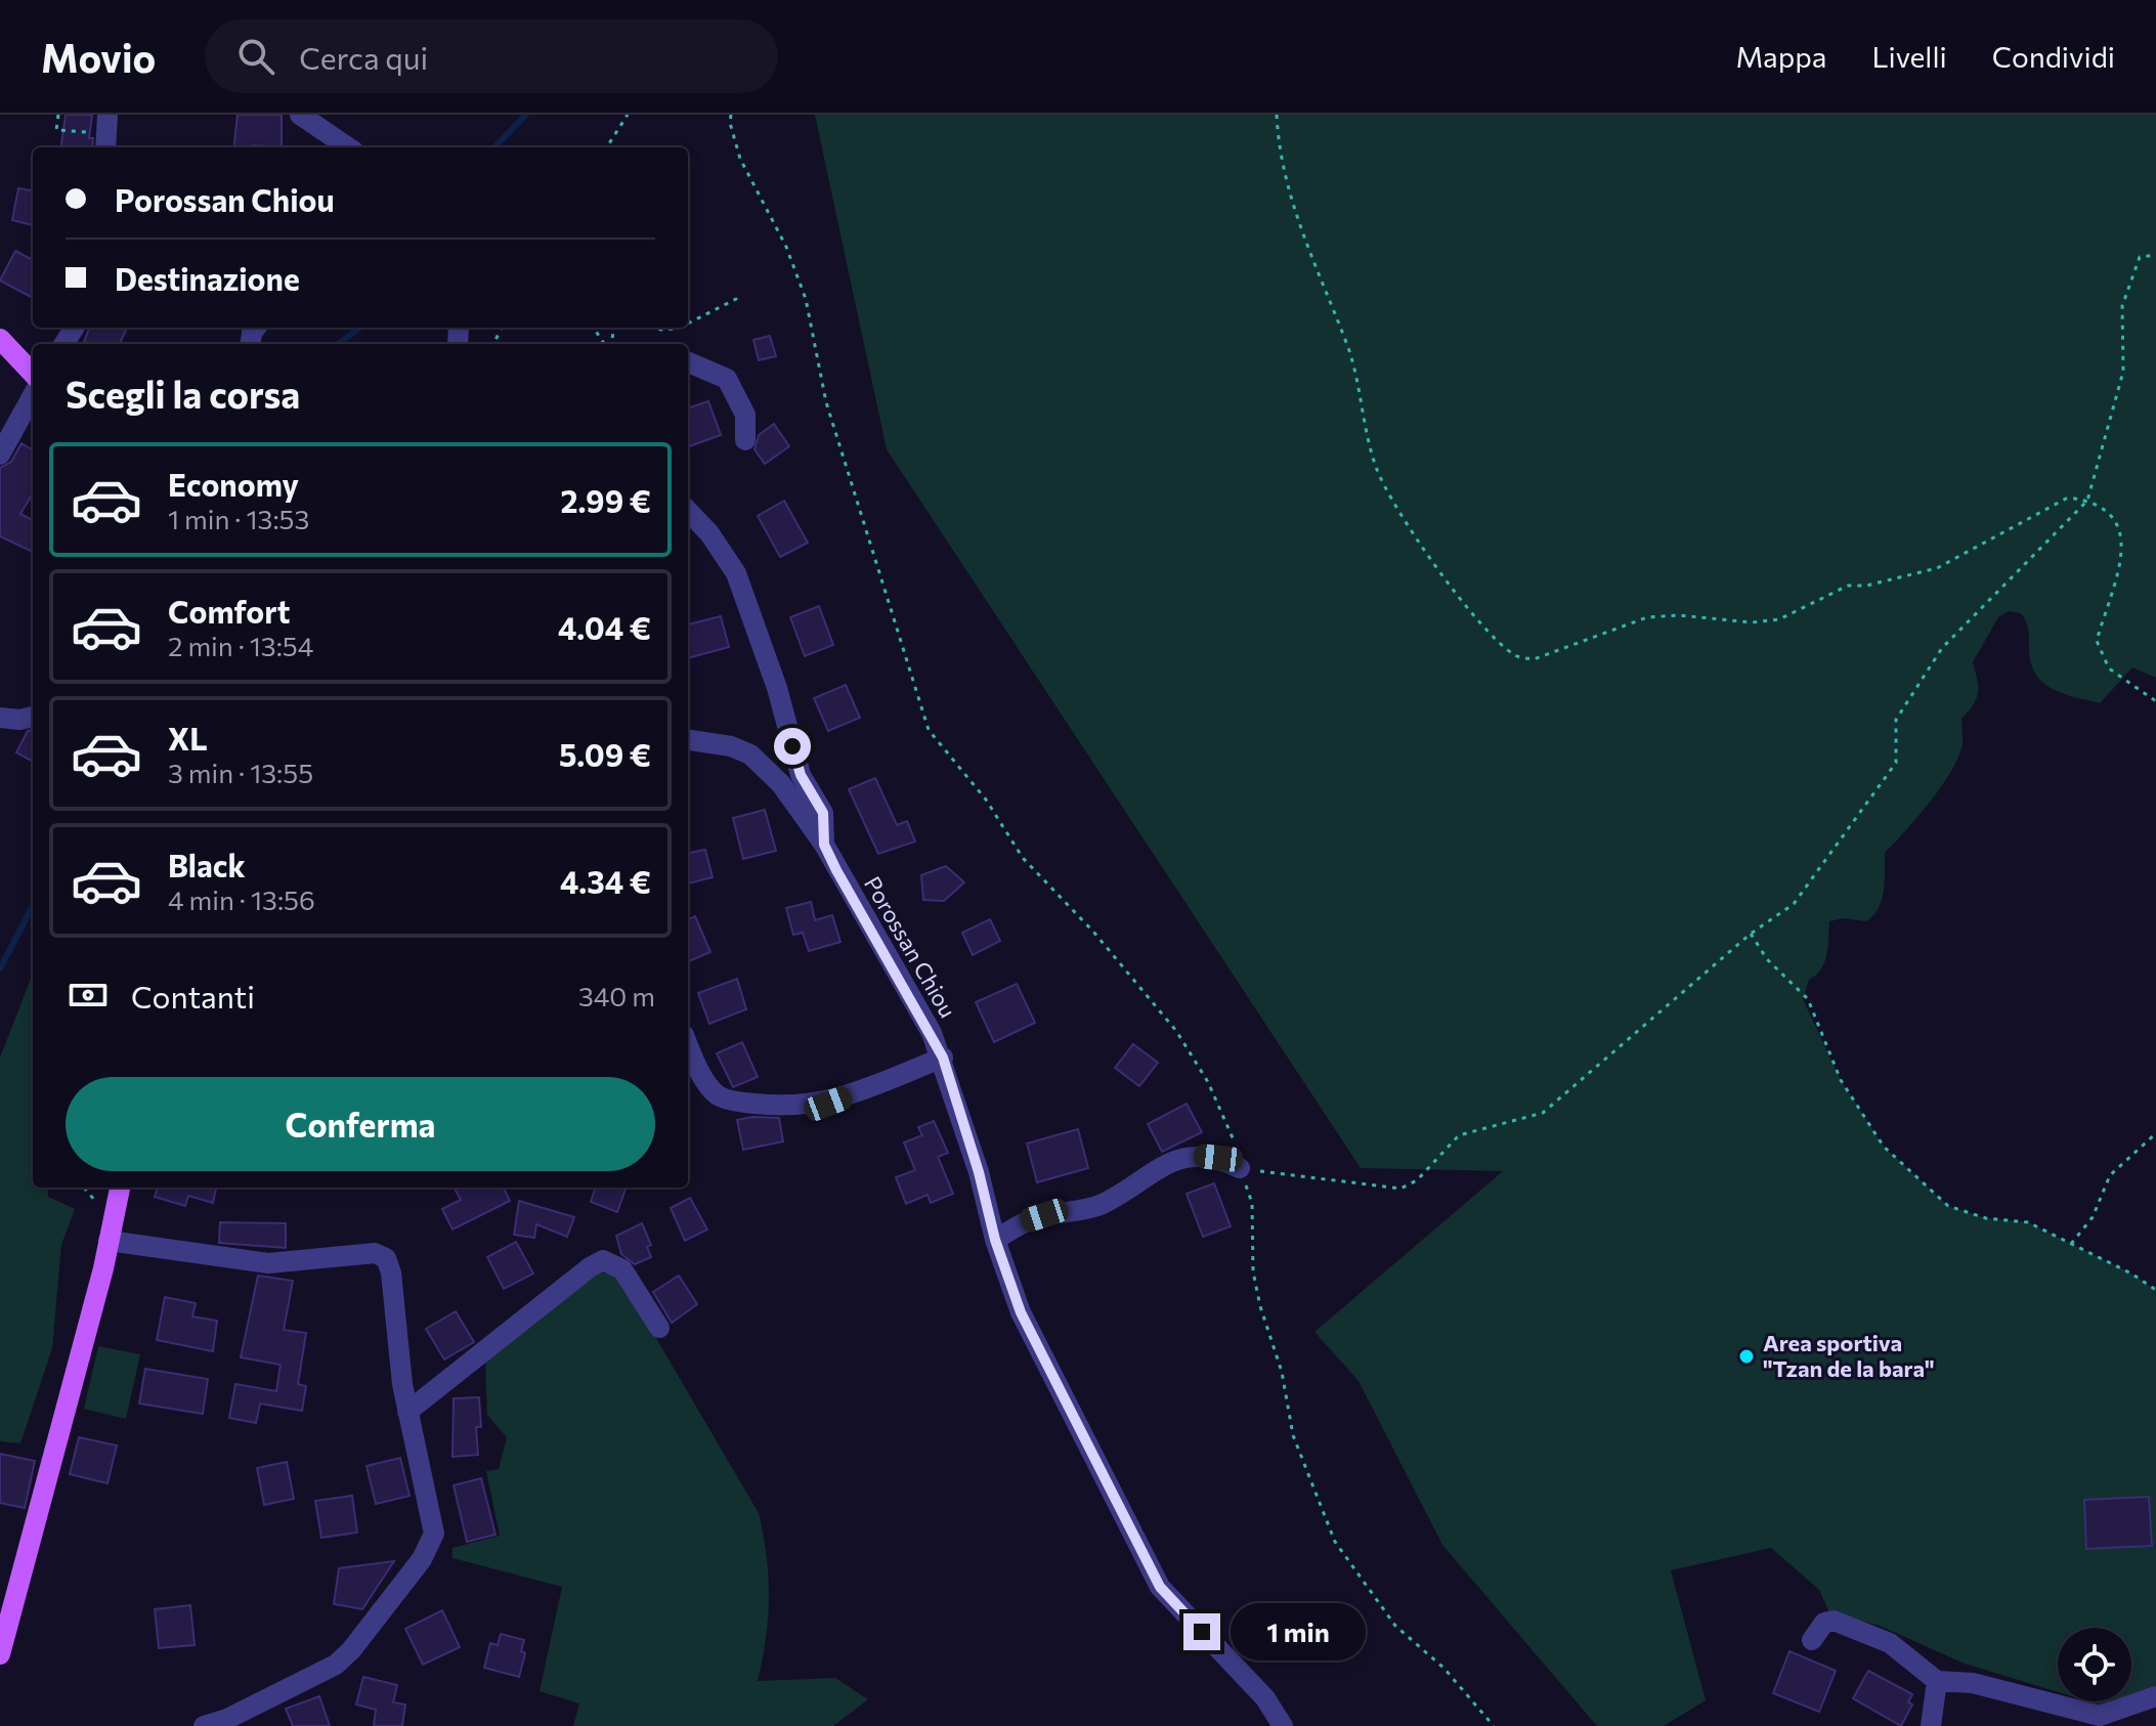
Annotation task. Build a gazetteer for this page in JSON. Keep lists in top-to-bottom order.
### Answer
{
  "streets": {
    "street": ["Porossan Chiou"]
  },
  "places": ["Area sportiva \"Tzan de la bara\""],
  "page": {
    "header": "Movio",
    "search": "Cerca qui",
    "nav": ["Mappa", "Livelli", "Condividi"],
    "banner": ["Porossan Chiou", "Destinazione"],
    "heading": "Scegli la corsa",
    "list": [
      {
        "name": "Economy",
        "note": "1 min · 13:53",
        "value": "2.99 €"
      },
      {
        "name": "Comfort",
        "note": "2 min · 13:54",
        "value": "4.04 €"
      },
      {
        "name": "XL",
        "note": "3 min · 13:55",
        "value": "5.09 €"
      },
      {
        "name": "Black",
        "note": "4 min · 13:56",
        "value": "4.34 €"
      }
    ],
    "pay": ["Contanti", "340 m"],
    "buttons": "Conferma",
    "bubble": "1 min"
  }
}
